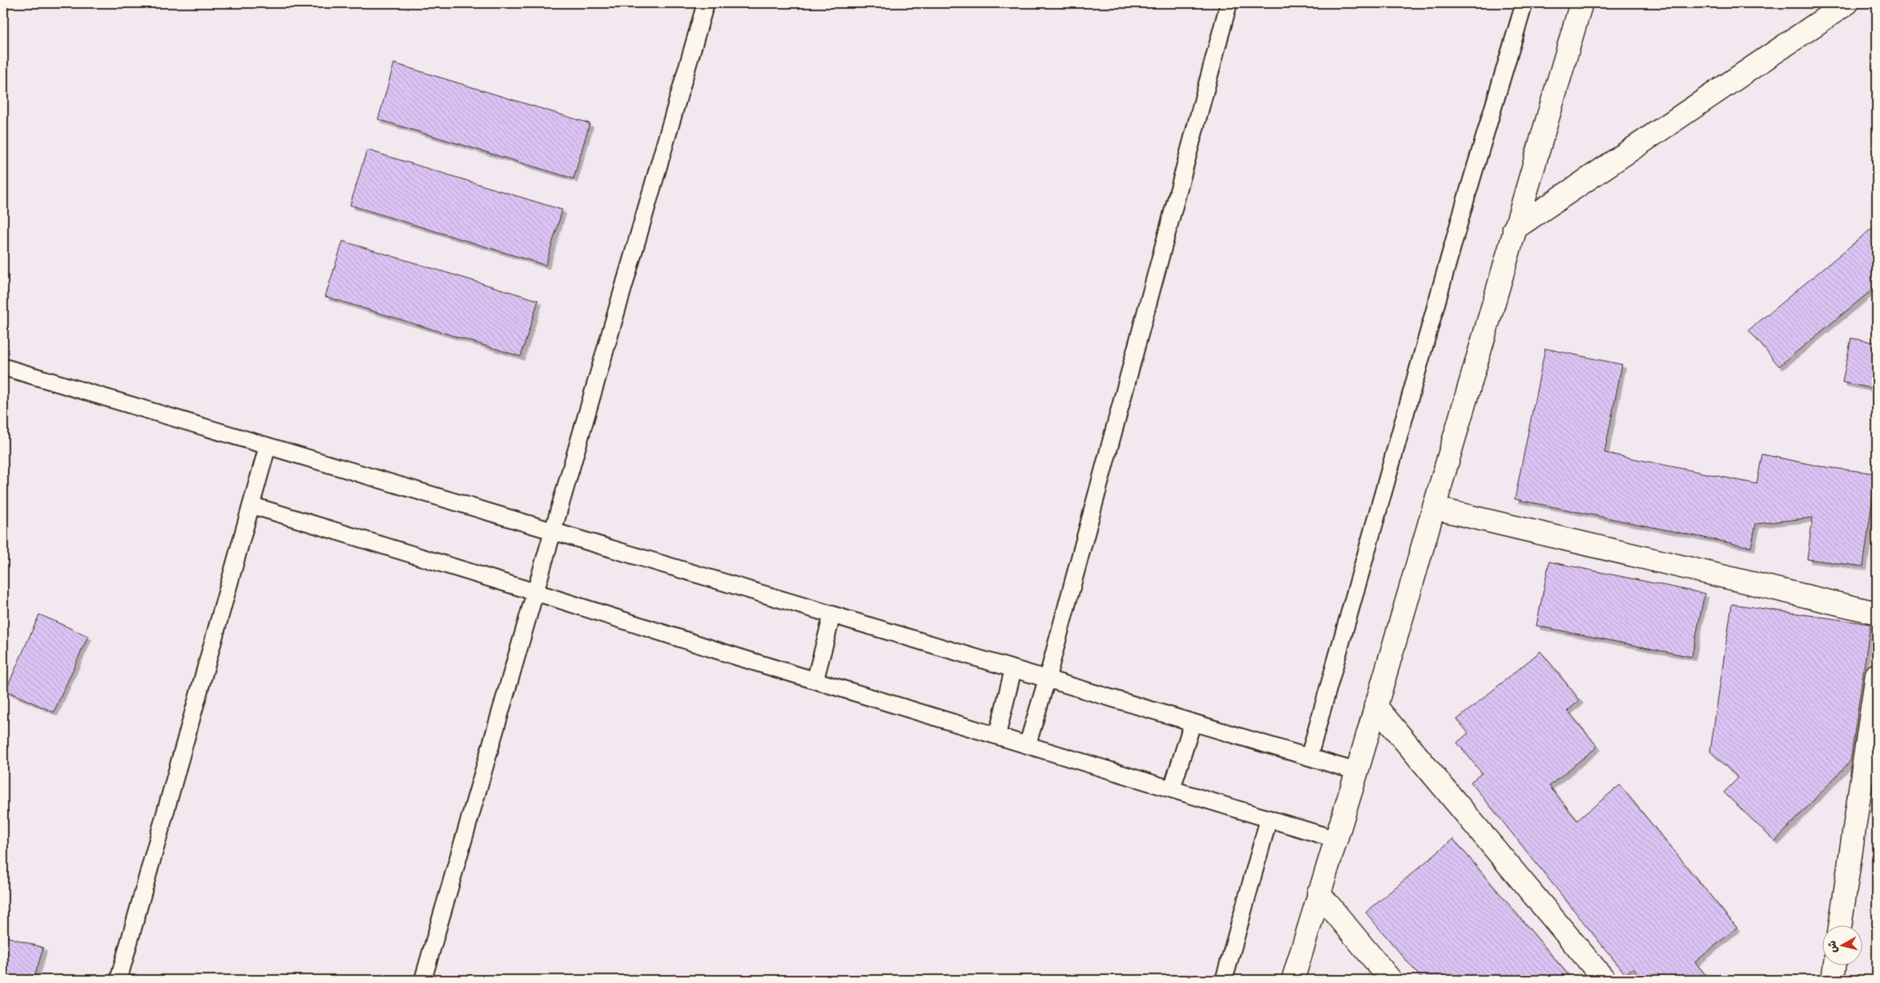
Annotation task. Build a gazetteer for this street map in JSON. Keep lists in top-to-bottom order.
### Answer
{
  "north": "left"
}
